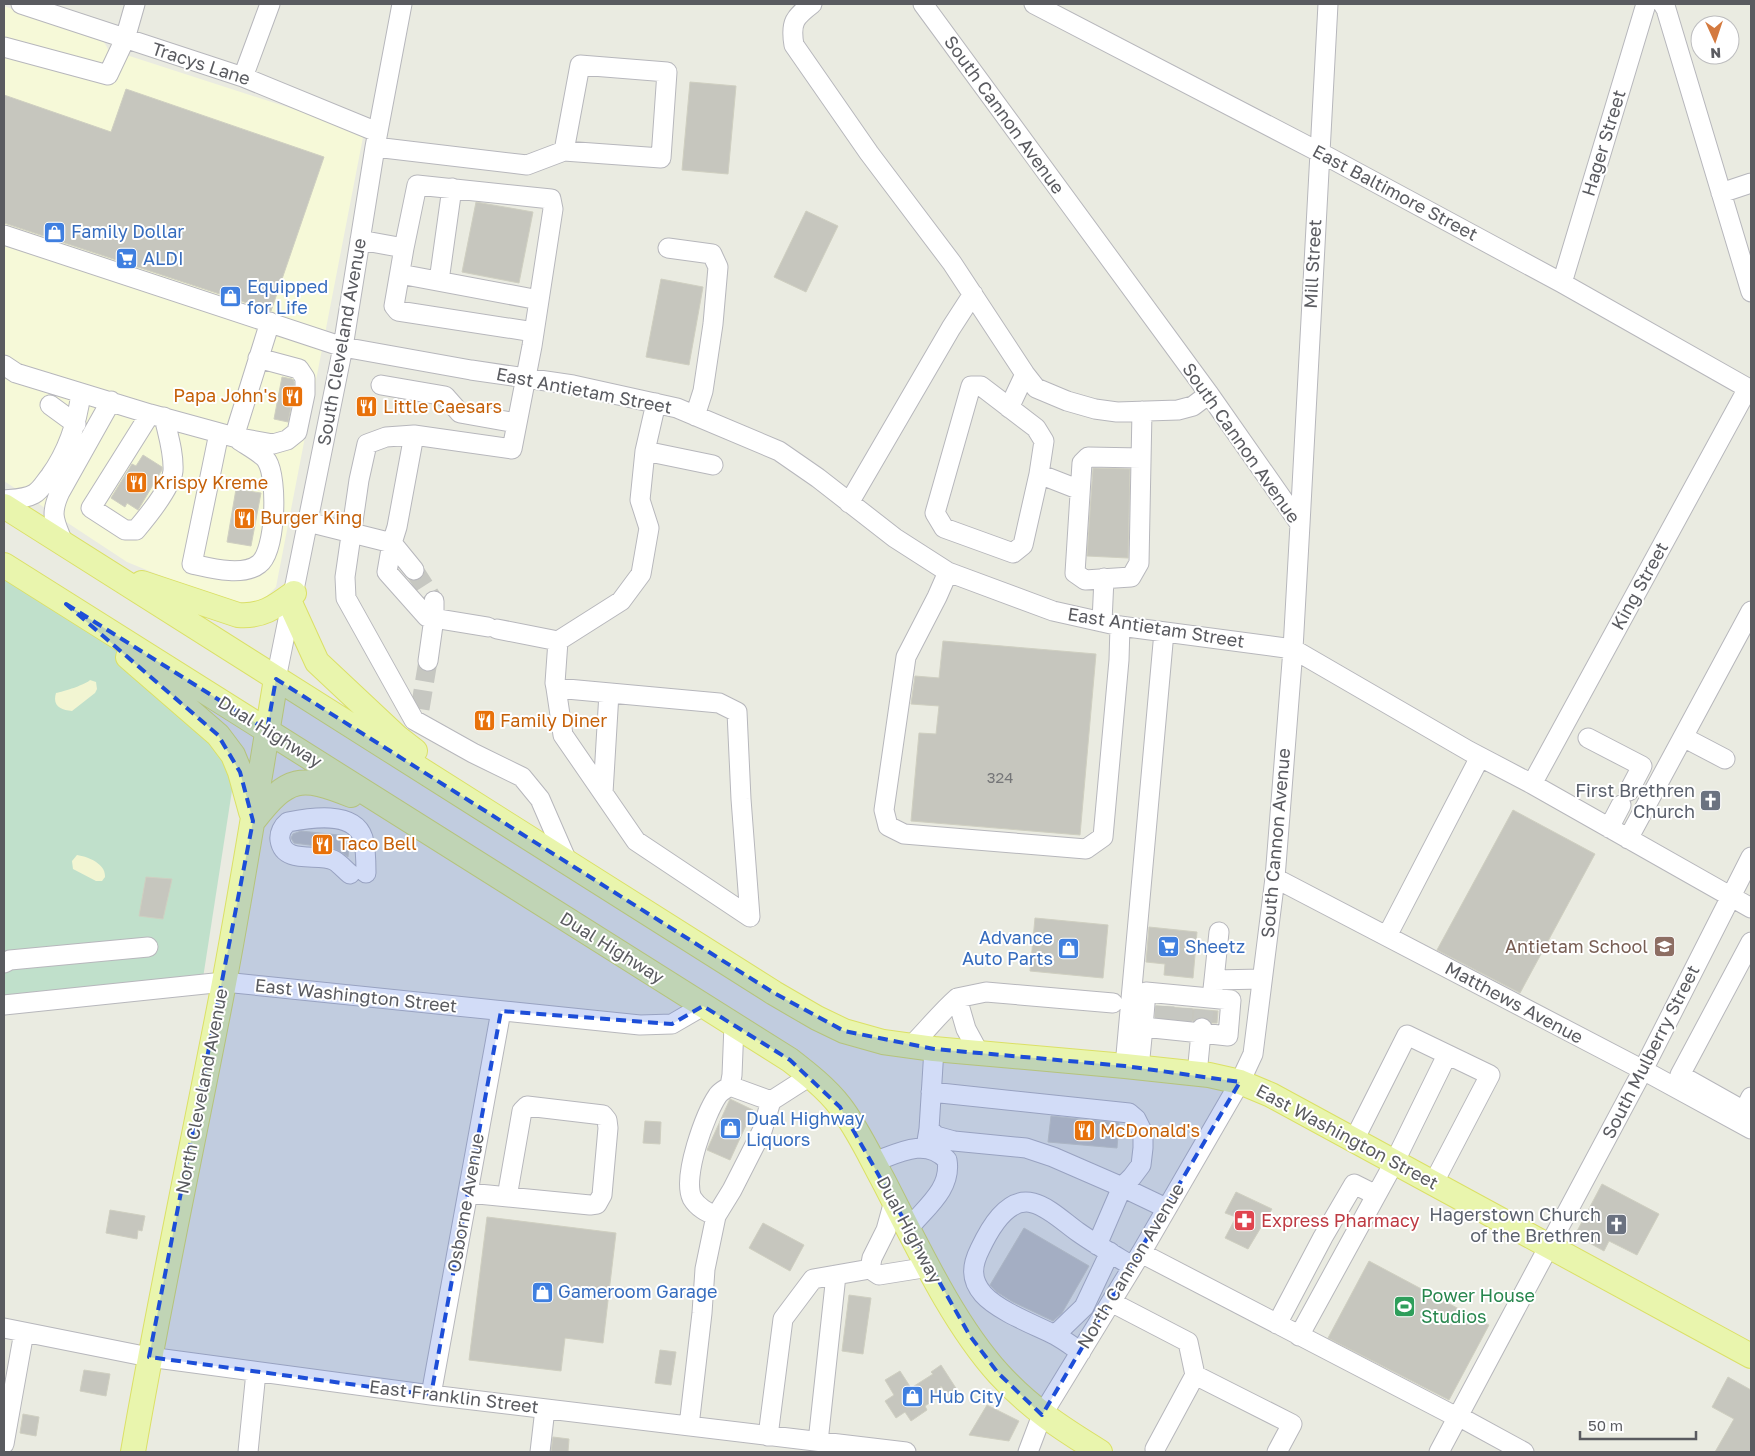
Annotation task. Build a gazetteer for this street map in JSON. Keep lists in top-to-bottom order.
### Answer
{
  "streets": {
    "main road": ["Dual Highway", "East Washington Street", "North Cleveland Avenue"],
    "street": [
      "Tracys Lane",
      "South Cannon Avenue",
      "Hager Street",
      "East Baltimore Street",
      "Mill Street",
      "South Cleveland Avenue",
      "East Antietam Street",
      "King Street",
      "Matthews Avenue",
      "South Mulberry Street",
      "Osborne Avenue",
      "North Cannon Avenue",
      "East Franklin Street"
    ]
  },
  "crossings": [
    ["Tracys Lane", "South Cleveland Avenue"],
    ["South Cannon Avenue", "Mill Street"],
    ["South Cannon Avenue", "East Antietam Street"],
    ["South Cannon Avenue", "East Washington Street"],
    ["South Cannon Avenue", "Matthews Avenue"],
    ["South Cannon Avenue", "North Cannon Avenue"],
    ["Hager Street", "East Baltimore Street"],
    ["East Baltimore Street", "Mill Street"],
    ["East Baltimore Street", "King Street"],
    ["South Cleveland Avenue", "East Antietam Street"],
    ["South Cleveland Avenue", "North Cleveland Avenue"],
    ["East Antietam Street", "King Street"],
    ["East Antietam Street", "South Mulberry Street"],
    ["Dual Highway", "East Washington Street"],
    ["Dual Highway", "North Cleveland Avenue"],
    ["Dual Highway", "North Cannon Avenue"],
    ["East Washington Street", "South Mulberry Street"],
    ["East Washington Street", "North Cleveland Avenue"],
    ["East Washington Street", "Osborne Avenue"],
    ["East Washington Street", "North Cannon Avenue"],
    ["Matthews Avenue", "South Mulberry Street"],
    ["North Cleveland Avenue", "East Franklin Street"],
    ["Osborne Avenue", "East Franklin Street"]
  ],
  "places": {
    "shop": [
      "Family Dollar",
      "Equipped for Life",
      "Advance Auto Parts",
      "Dual Highway Liquors",
      "Gameroom Garage",
      "Hub City"
    ],
    "supermarket": ["ALDI", "Sheetz"],
    "restaurant": [
      "Papa John's",
      "Little Caesars",
      "Krispy Kreme",
      "Burger King",
      "Family Diner",
      "Taco Bell",
      "McDonald's"
    ],
    "church": ["First Brethren Church", "Hagerstown Church of the Brethren"],
    "school or university": ["Antietam School"],
    "pharmacy": ["Express Pharmacy"],
    "sports": ["Power House Studios"]
  },
  "house_numbers": ["324"],
  "scale_bar": "50 m",
  "north": "bottom"
}
